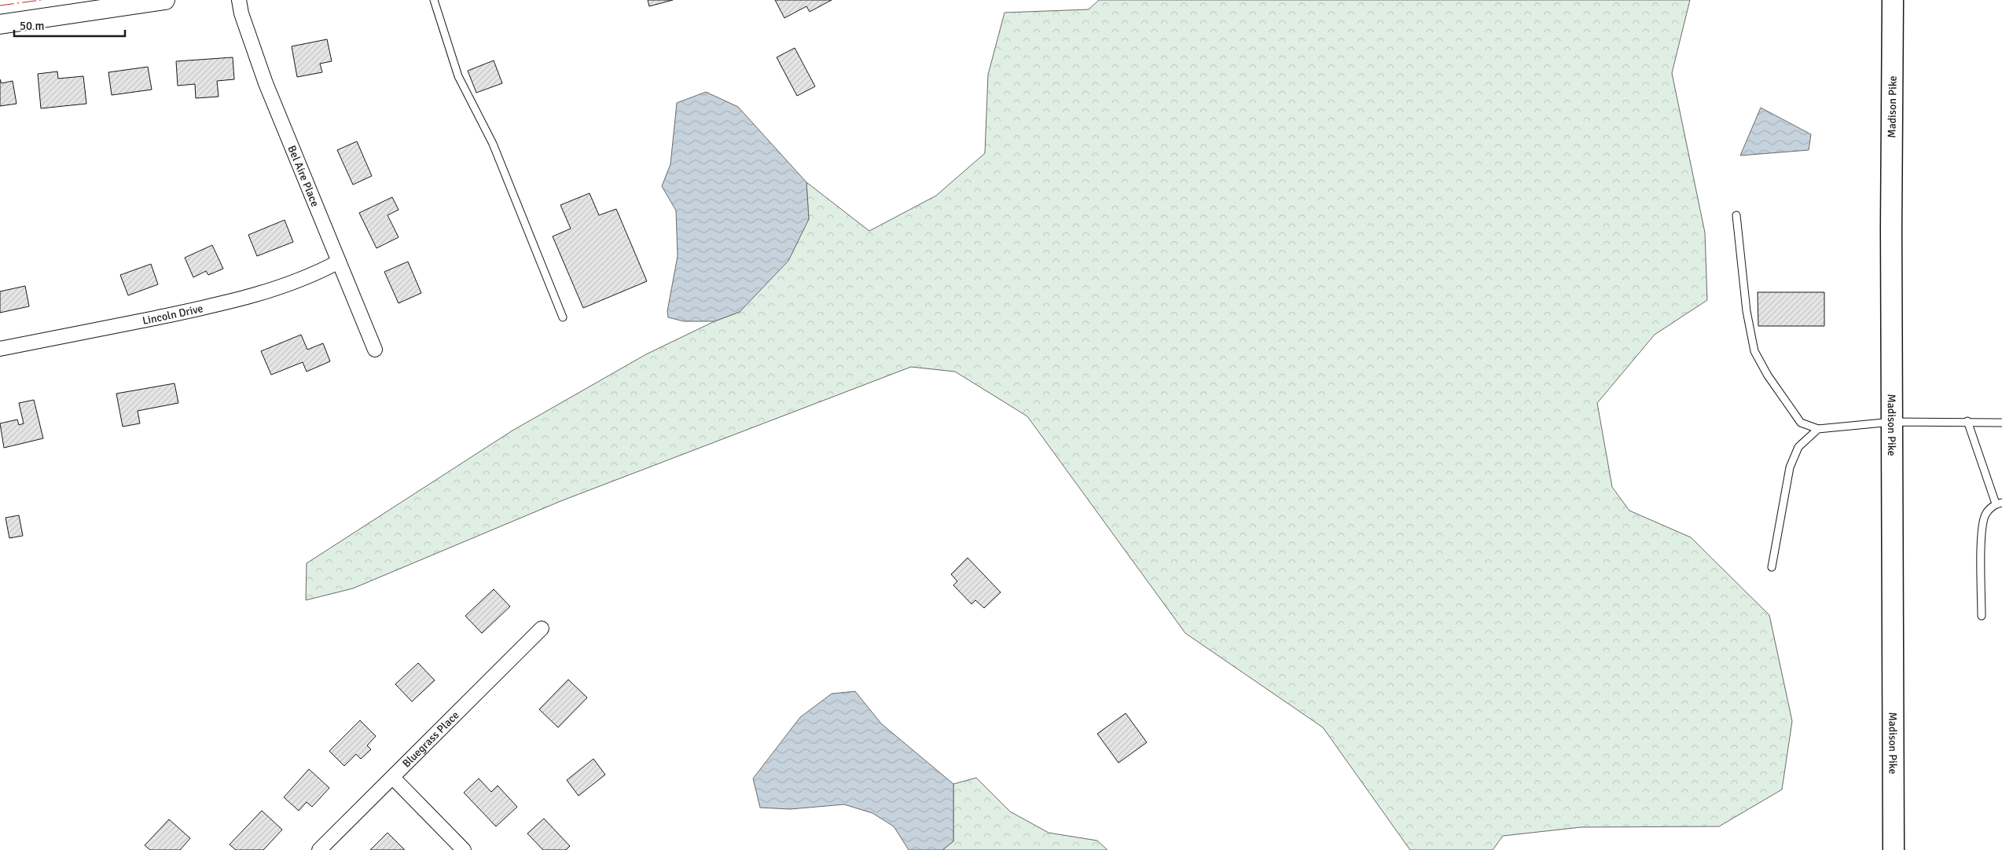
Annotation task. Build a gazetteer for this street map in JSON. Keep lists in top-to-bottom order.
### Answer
{
  "streets": {
    "main road": ["Madison Pike"],
    "street": ["Bel Aire Place", "Lincoln Drive", "Bluegrass Place"]
  },
  "crossings": [
    ["Bel Aire Place", "Lincoln Drive"]
  ],
  "scale_bar": "50 m"
}
